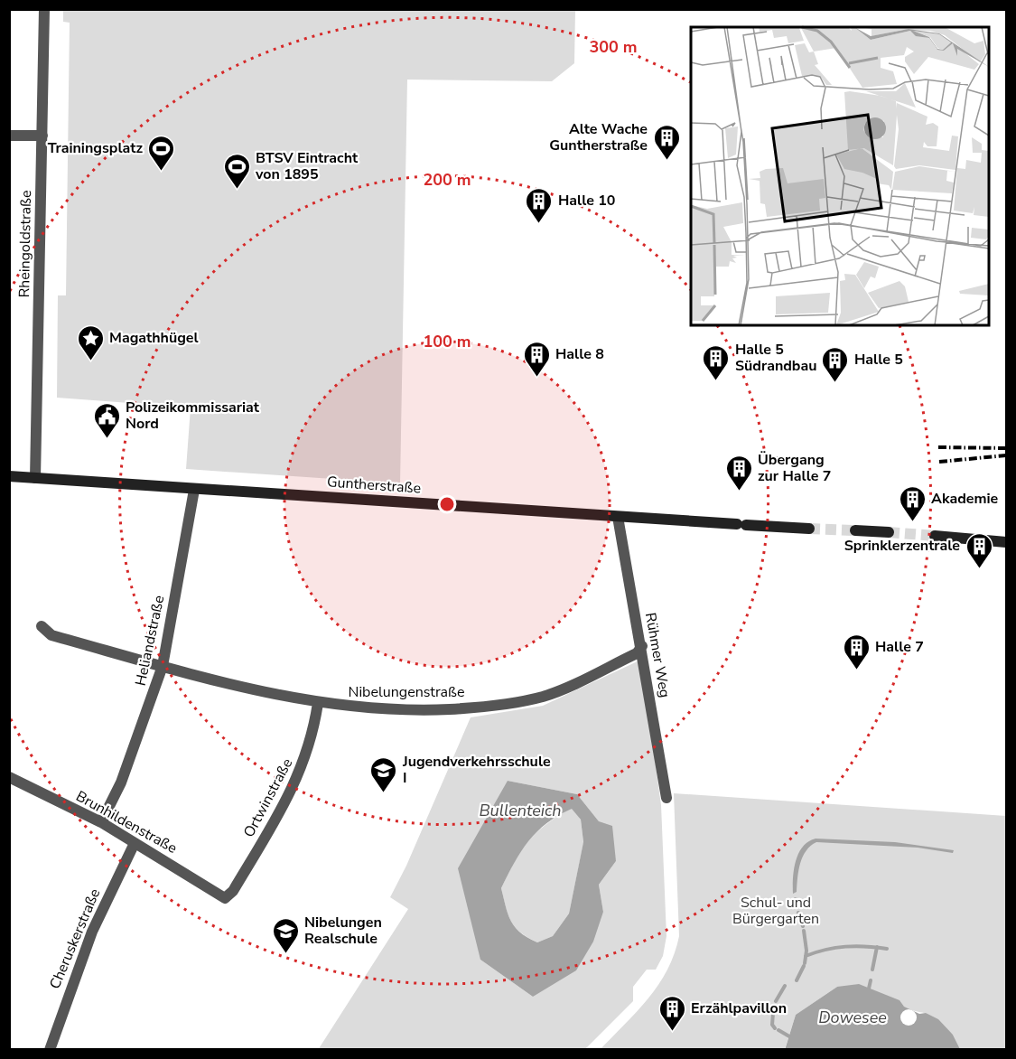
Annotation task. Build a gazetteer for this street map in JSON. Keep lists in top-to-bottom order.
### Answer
{
  "streets": {
    "street": [
      "Rheingoldstraße",
      "Guntherstraße",
      "Heliandstraße",
      "Rühmer Weg",
      "Nibelungenstraße",
      "Ortwinstraße",
      "Brunhildenstraße",
      "Cheruskerstraße"
    ]
  },
  "crossings": [
    ["Rheingoldstraße", "Guntherstraße"],
    ["Guntherstraße", "Heliandstraße"],
    ["Guntherstraße", "Rühmer Weg"],
    ["Heliandstraße", "Nibelungenstraße"],
    ["Heliandstraße", "Brunhildenstraße"],
    ["Rühmer Weg", "Nibelungenstraße"],
    ["Nibelungenstraße", "Ortwinstraße"],
    ["Ortwinstraße", "Brunhildenstraße"],
    ["Brunhildenstraße", "Cheruskerstraße"]
  ],
  "water": ["Bullenteich", "Dowesee"],
  "parks": ["Schul- und Bürgergarten"],
  "places": {
    "building": [
      "Alte Wache Guntherstraße",
      "Halle 10",
      "Halle 8",
      "Halle 5 Südrandbau",
      "Halle 5",
      "Übergang zur Halle 7",
      "Akademie",
      "Sprinklerzentrale",
      "Halle 7",
      "Erzählpavillon"
    ],
    "sports": ["Trainingsplatz", "BTSV Eintracht von 1895"],
    "place": ["Magathhügel"],
    "public building": ["Polizeikommissariat Nord"],
    "school or university": ["Jugendverkehrsschule I", "Nibelungen Realschule"]
  },
  "rings": ["300 m", "200 m", "100 m"]
}
